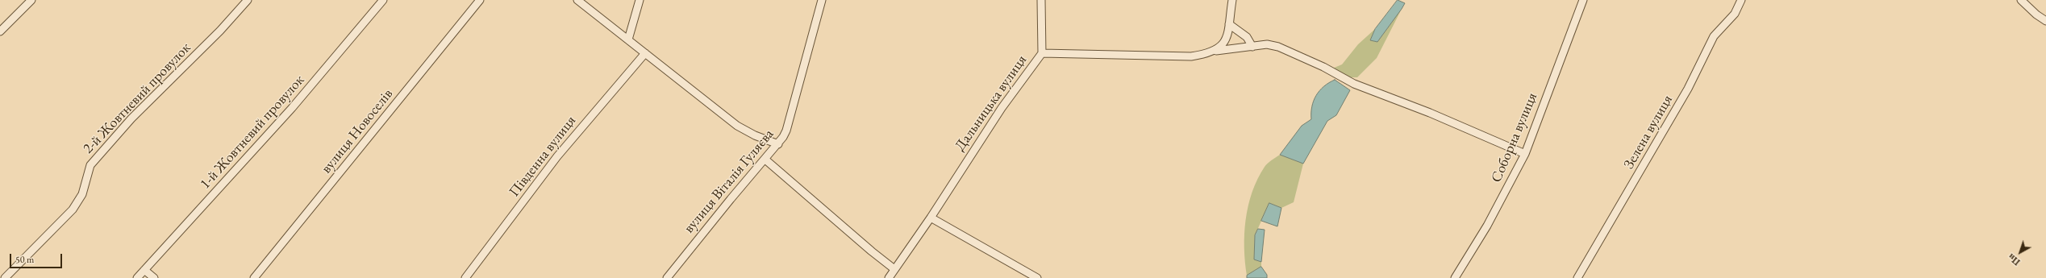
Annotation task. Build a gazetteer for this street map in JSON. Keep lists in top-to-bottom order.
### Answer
{
  "streets": {
    "street": [
      "2-й Жовтневий провулок",
      "Дальницька вулиця",
      "вулиця Новоселів",
      "1-й Жовтневий провулок",
      "Зелена вулиця",
      "Соборна вулиця",
      "Південна вулиця",
      "вулиця Віталія Гуляєва"
    ]
  },
  "crossings": [
    ["Дальницька вулиця", "Соборна вулиця"]
  ],
  "scale_bar": "50 m",
  "north": "bottom left"
}
